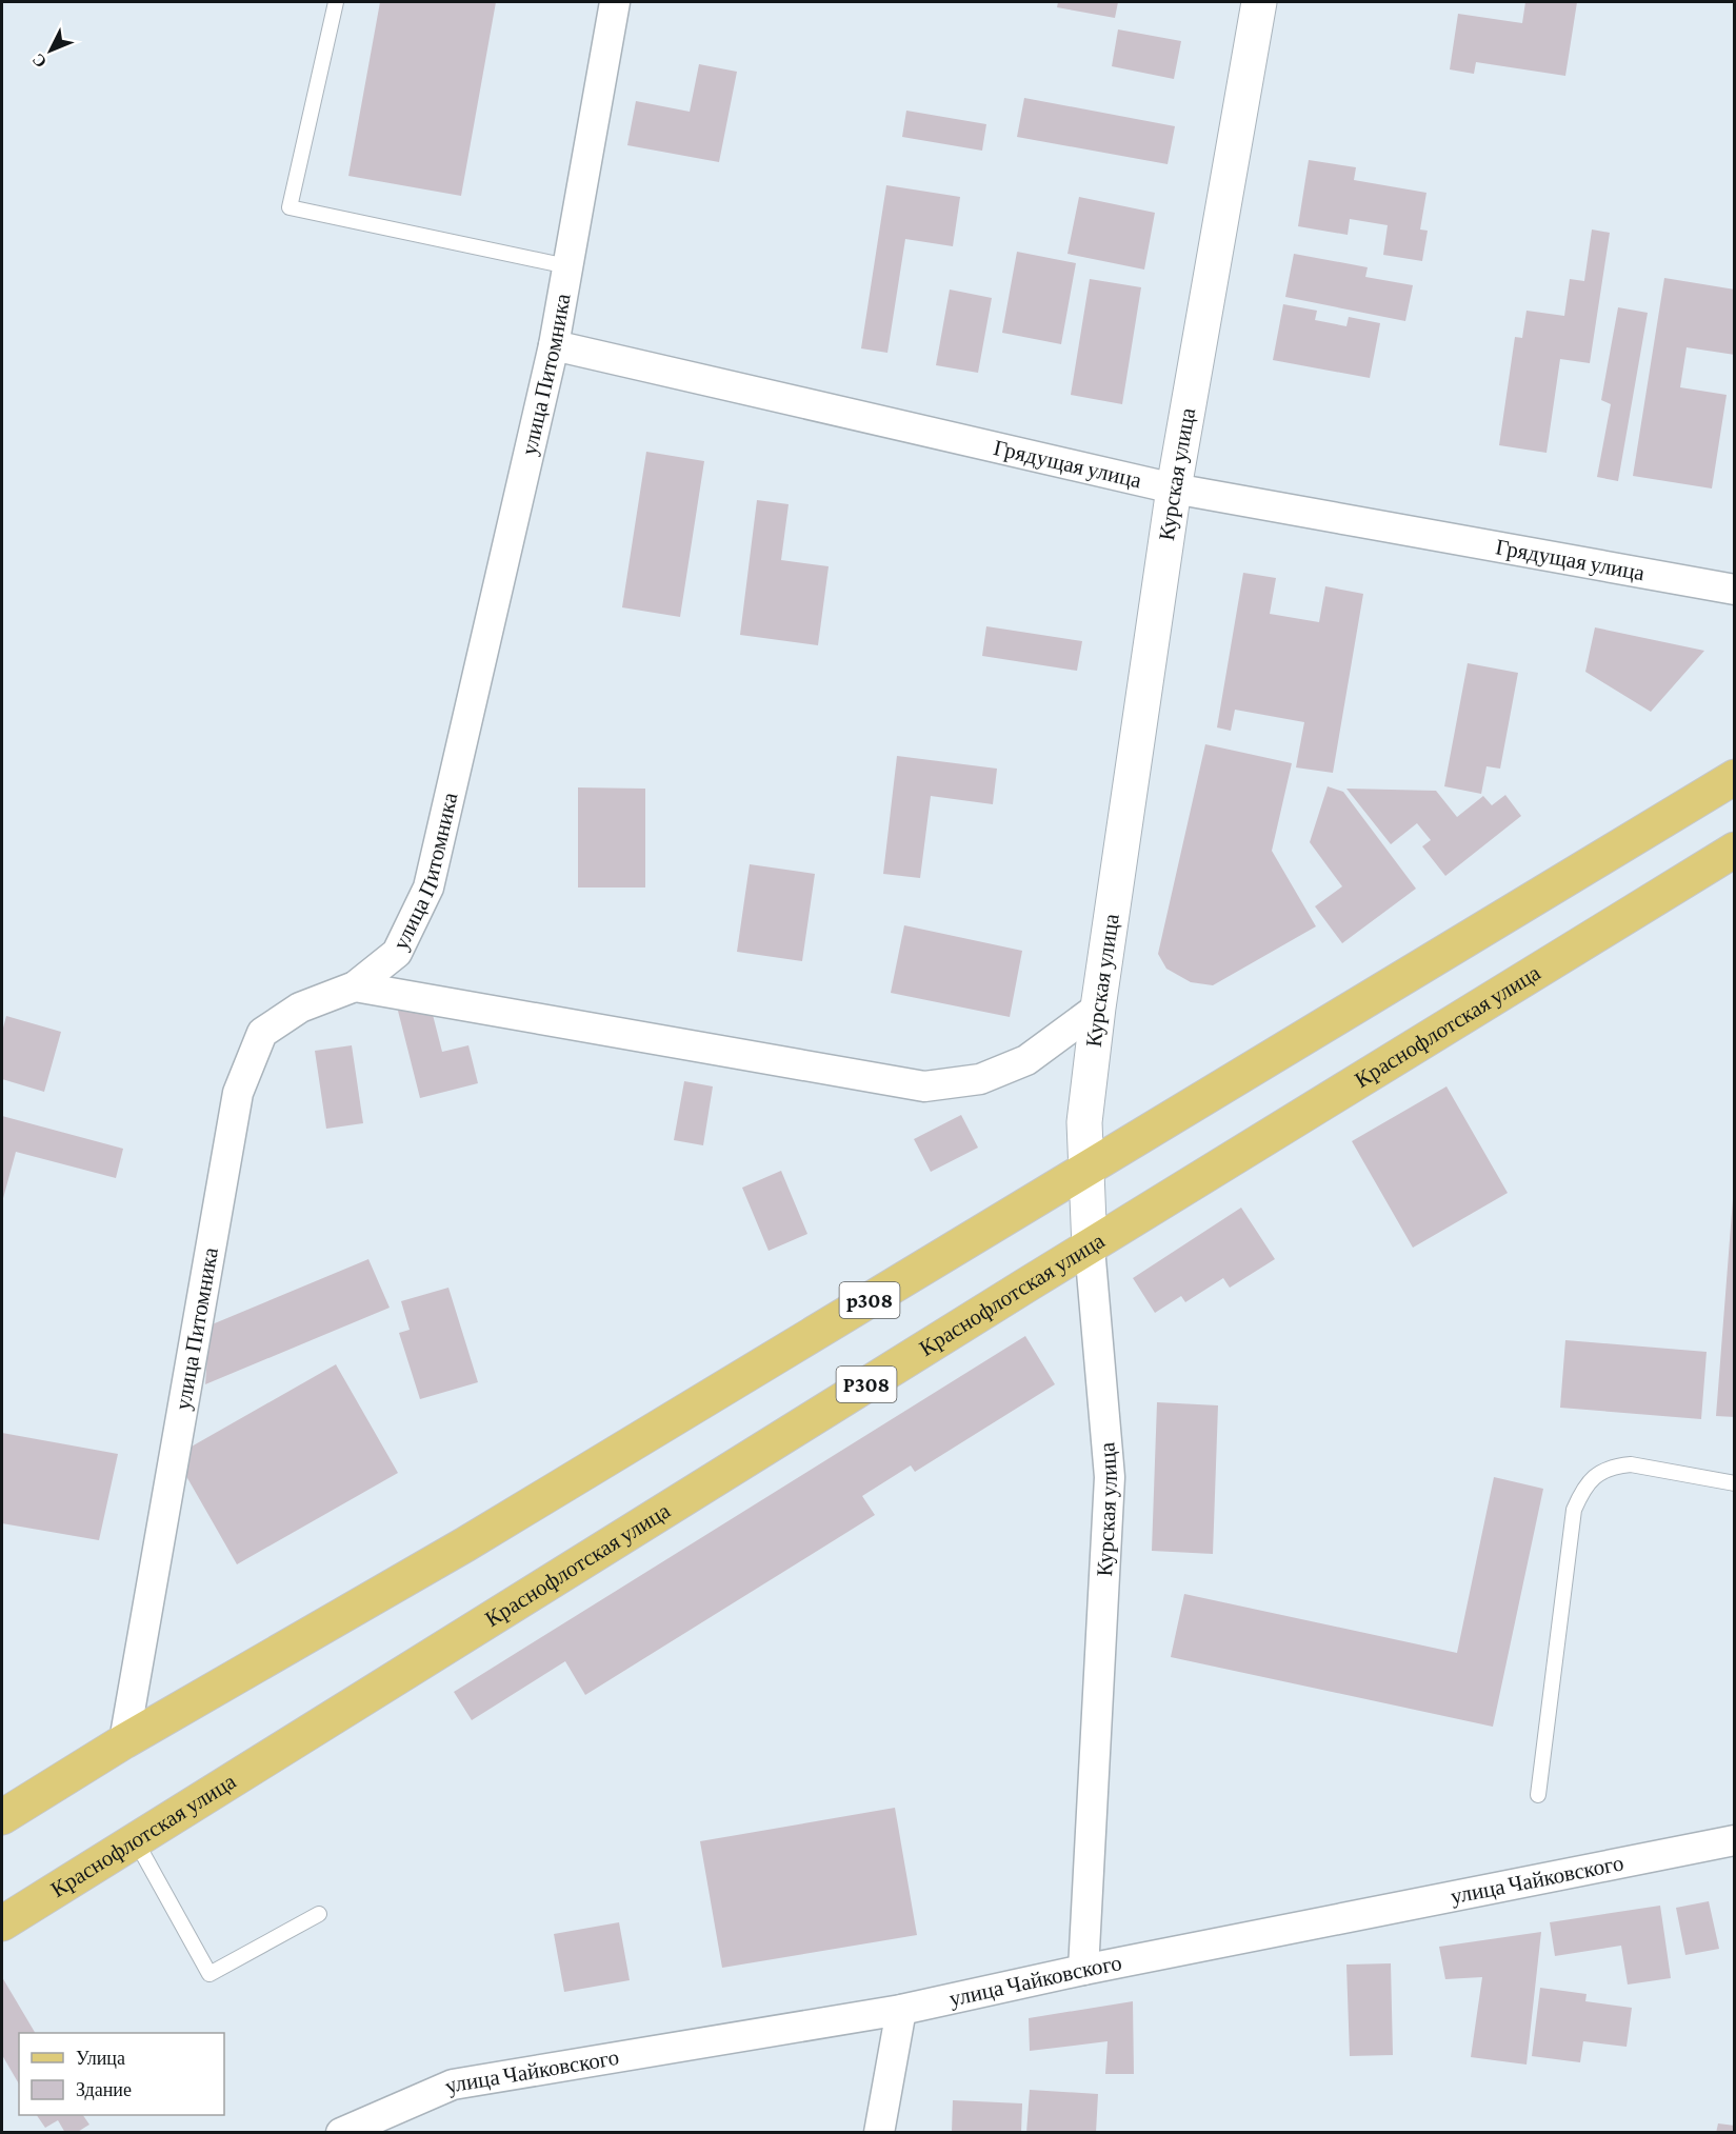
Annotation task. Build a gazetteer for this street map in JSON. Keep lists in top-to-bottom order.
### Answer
{
  "streets": {
    "main road": ["Краснофлотская улица", "p308", "P308"],
    "street": [
      "улица Питомника",
      "Грядущая улица",
      "Курская улица",
      "улица Чайковского"
    ]
  },
  "crossings": [
    ["улица Питомника", "Грядущая улица"],
    ["улица Питомника", "p308"],
    ["Грядущая улица", "Курская улица"],
    ["Курская улица", "Краснофлотская улица"],
    ["Курская улица", "p308"],
    ["Курская улица", "улица Чайковского"]
  ],
  "legend": ["Улица", "Здание"],
  "north": "bottom left"
}
